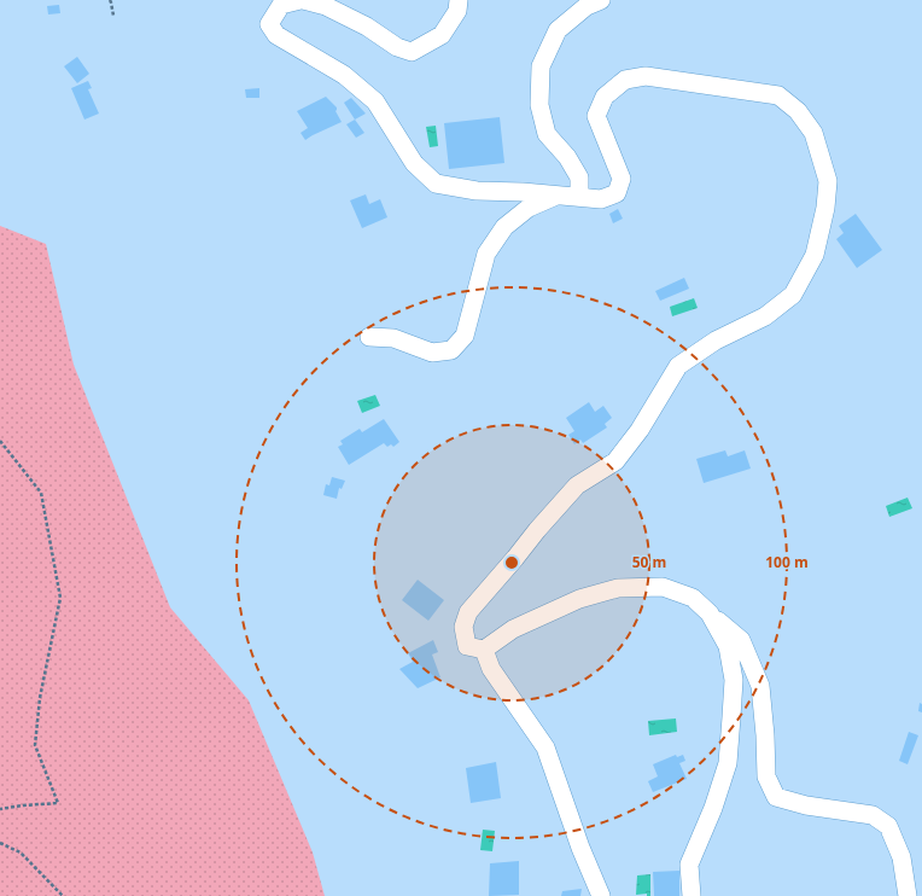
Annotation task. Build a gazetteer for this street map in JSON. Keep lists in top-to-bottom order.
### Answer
{
  "rings": ["50 m", "100 m"]
}
